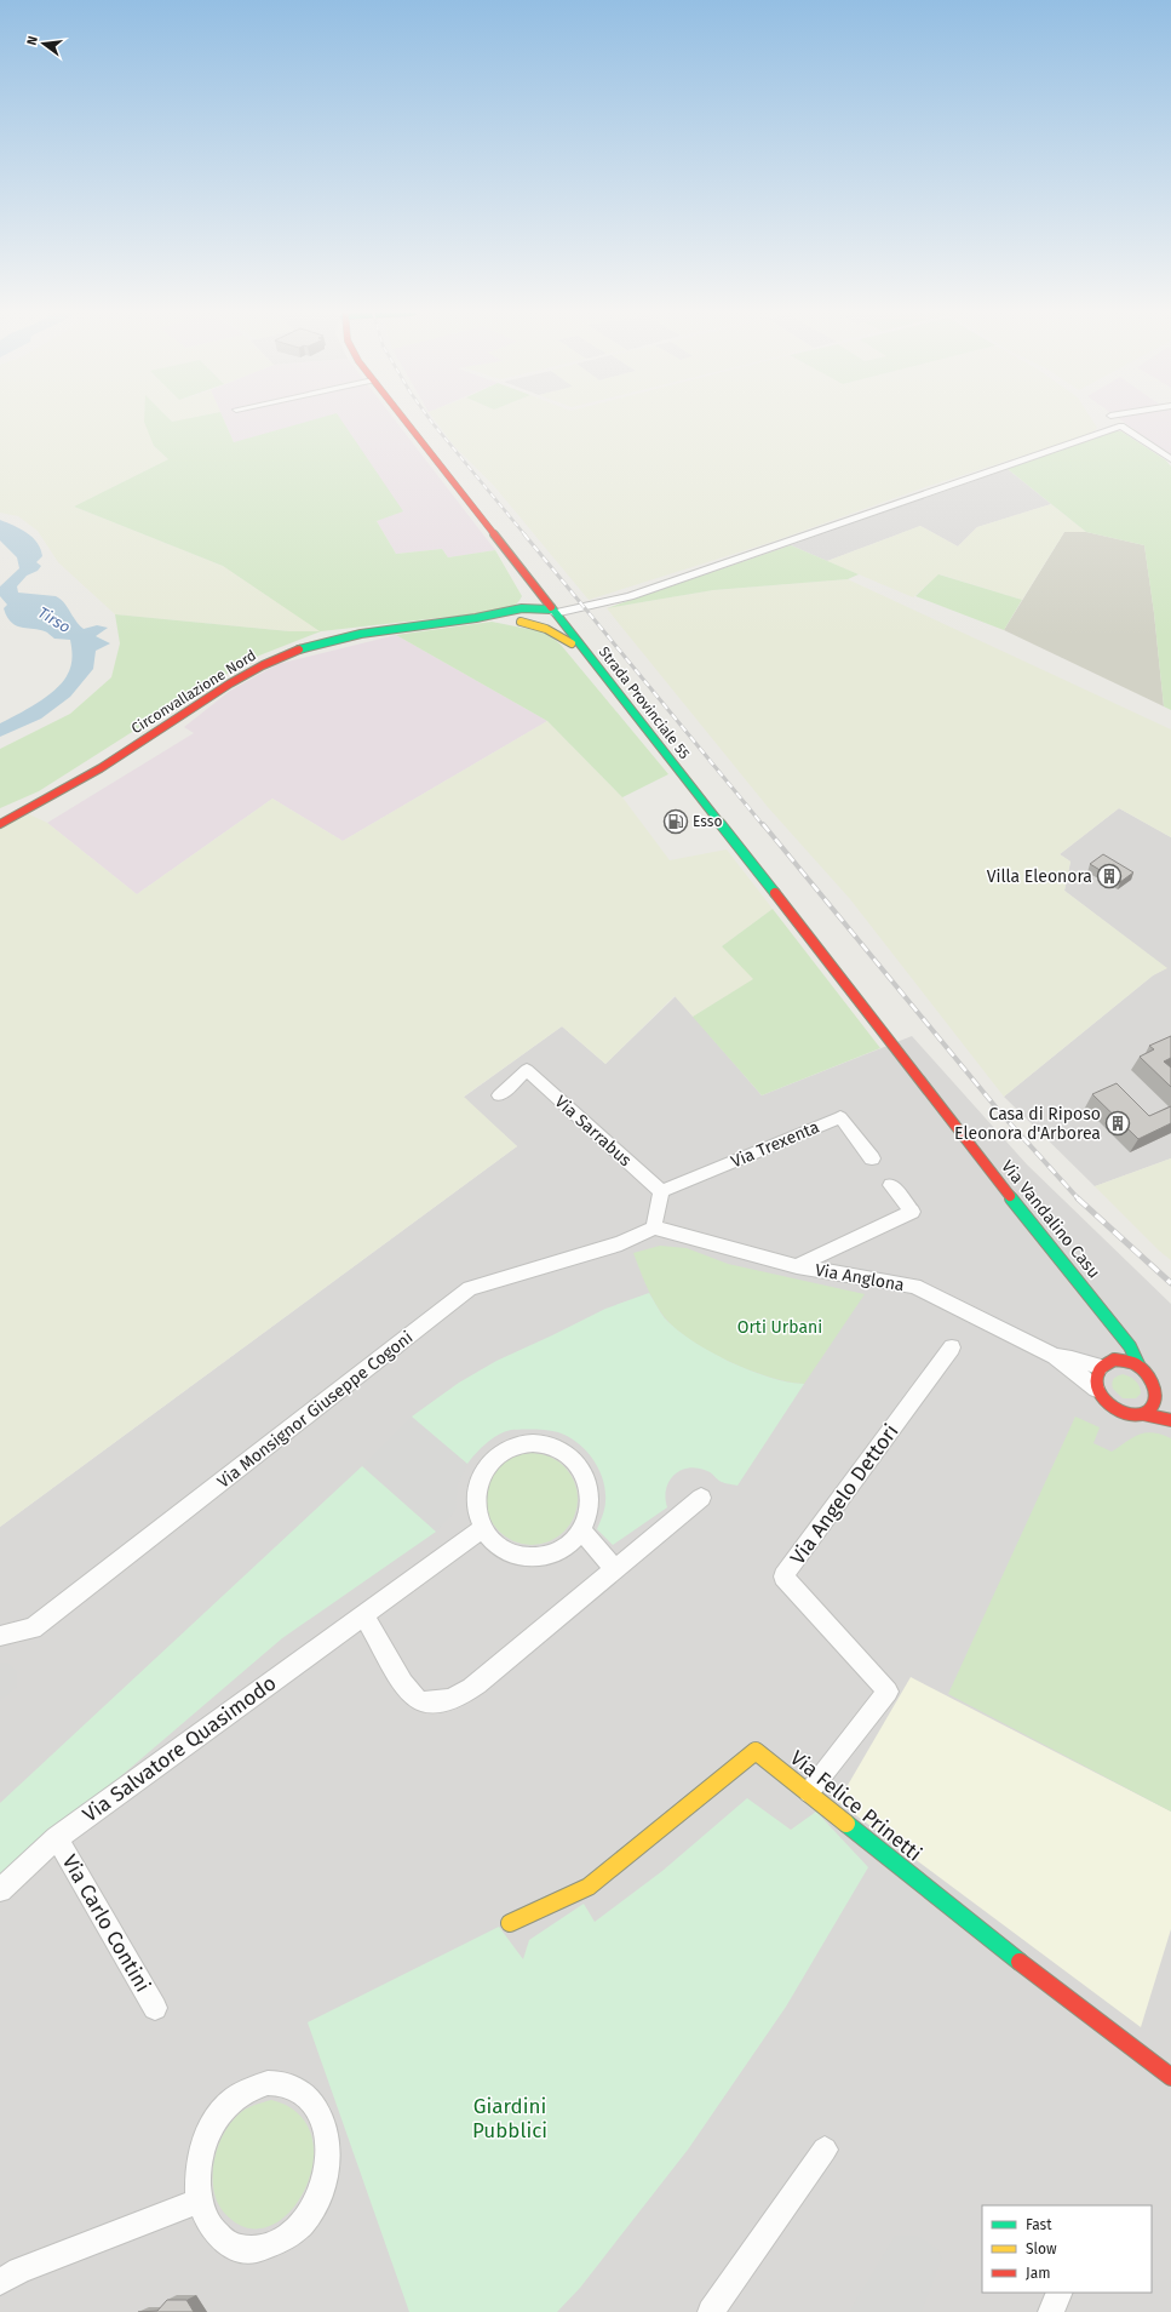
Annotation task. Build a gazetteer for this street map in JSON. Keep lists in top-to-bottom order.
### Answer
{
  "streets": {
    "main road": [
      "Circonvallazione Nord",
      "Strada Provinciale 55",
      "Via Vandalino Casu",
      "Via Felice Prinetti"
    ],
    "street": [
      "Via Sarrabus",
      "Via Trexenta",
      "Via Anglona",
      "Via Monsignor Giuseppe Cogoni",
      "Via Angelo Dettori",
      "Via Salvatore Quasimodo",
      "Via Carlo Contini"
    ]
  },
  "crossings": [
    ["Circonvallazione Nord", "Strada Provinciale 55"],
    ["Strada Provinciale 55", "Via Vandalino Casu"],
    ["Via Sarrabus", "Via Trexenta"],
    ["Via Vandalino Casu", "Via Anglona"],
    ["Via Anglona", "Via Monsignor Giuseppe Cogoni"],
    ["Via Angelo Dettori", "Via Felice Prinetti"],
    ["Via Salvatore Quasimodo", "Via Carlo Contini"]
  ],
  "water": ["Tirso"],
  "parks": ["Orti Urbani", "Giardini Pubblici"],
  "places": {
    "fuel station": ["Esso"],
    "building": ["Villa Eleonora", "Casa di Riposo Eleonora d'Arborea"]
  },
  "legend": ["Fast", "Slow", "Jam"],
  "north": "left"
}
